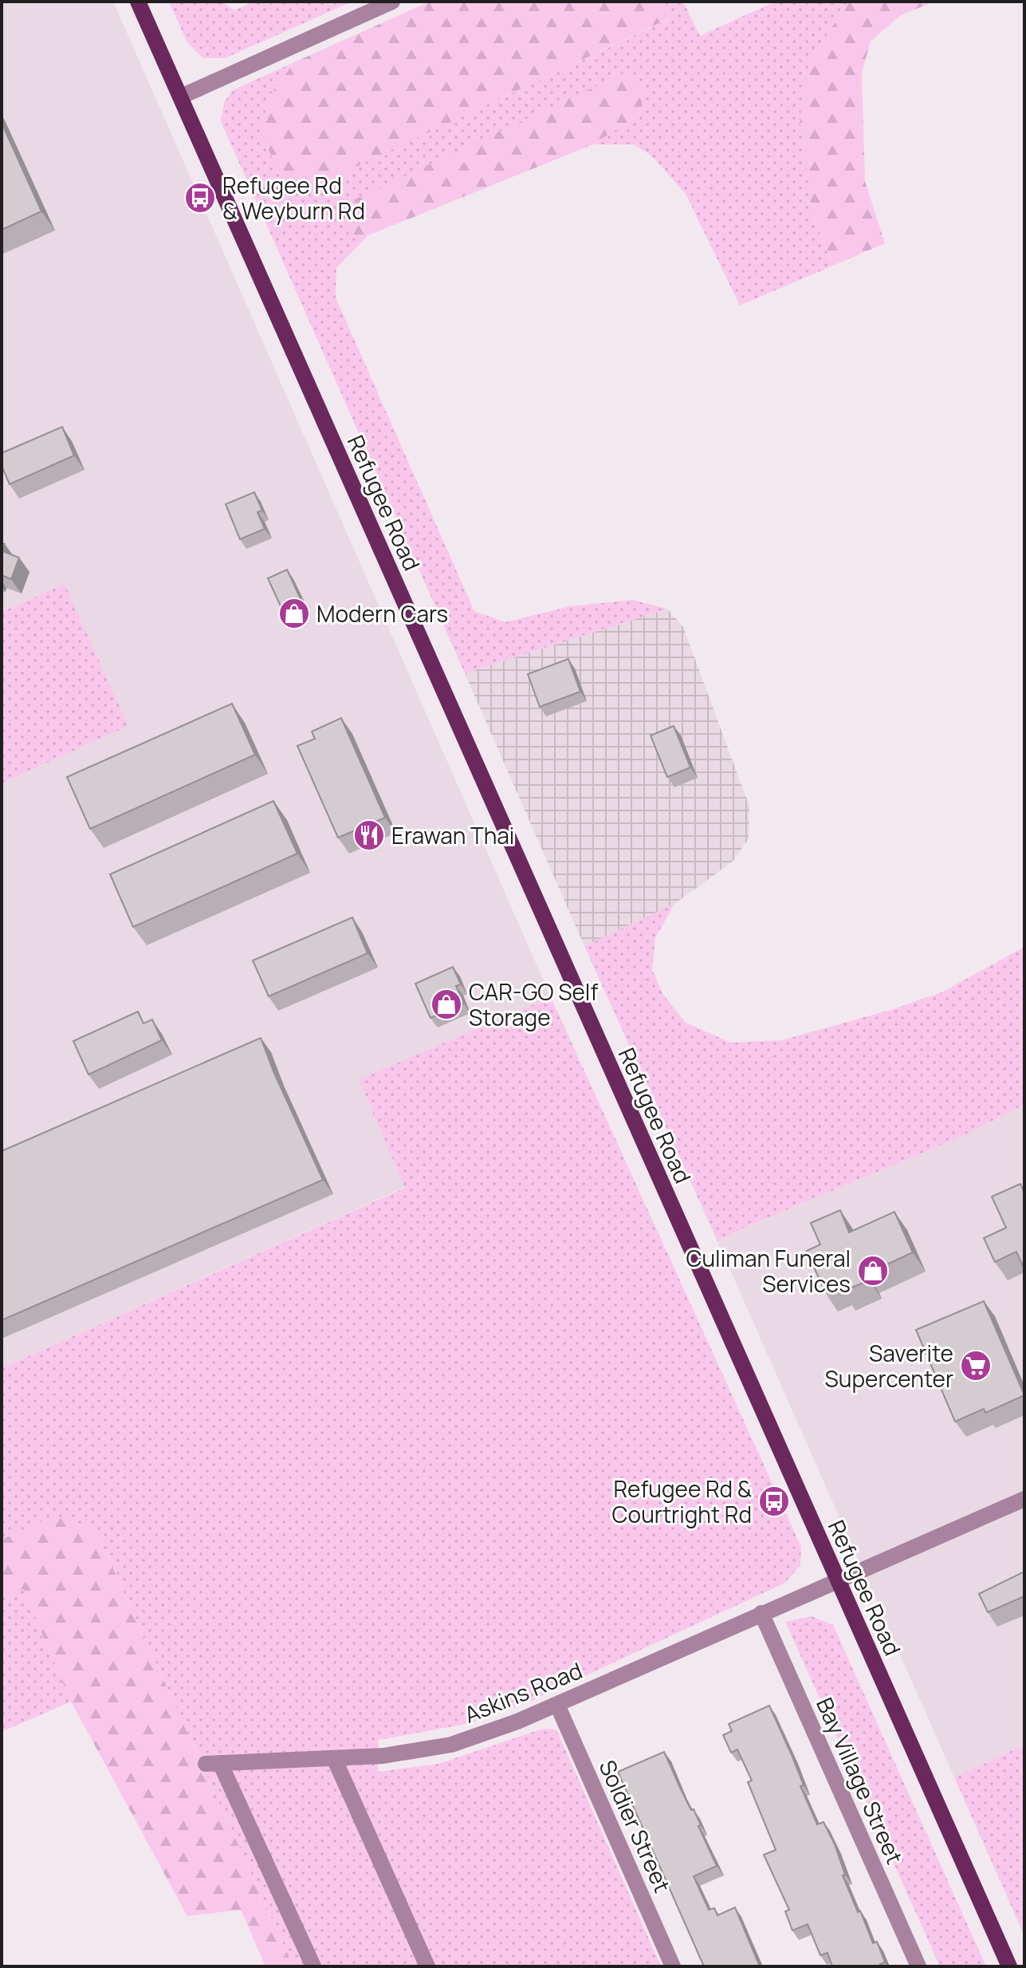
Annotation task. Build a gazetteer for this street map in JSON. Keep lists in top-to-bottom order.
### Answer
{
  "streets": {
    "main road": ["Refugee Road"],
    "street": ["Askins Road", "Bay Village Street", "Soldier Street"]
  },
  "crossings": [
    ["Refugee Road", "Askins Road"],
    ["Askins Road", "Bay Village Street"],
    ["Askins Road", "Soldier Street"]
  ],
  "places": {
    "bus stop": ["Refugee Rd & Weyburn Rd", "Refugee Rd & Courtright Rd"],
    "shop": ["Modern Cars", "CAR-GO Self Storage", "Culiman Funeral Services"],
    "restaurant": ["Erawan Thai"],
    "supermarket": ["Saverite Supercenter"]
  }
}
